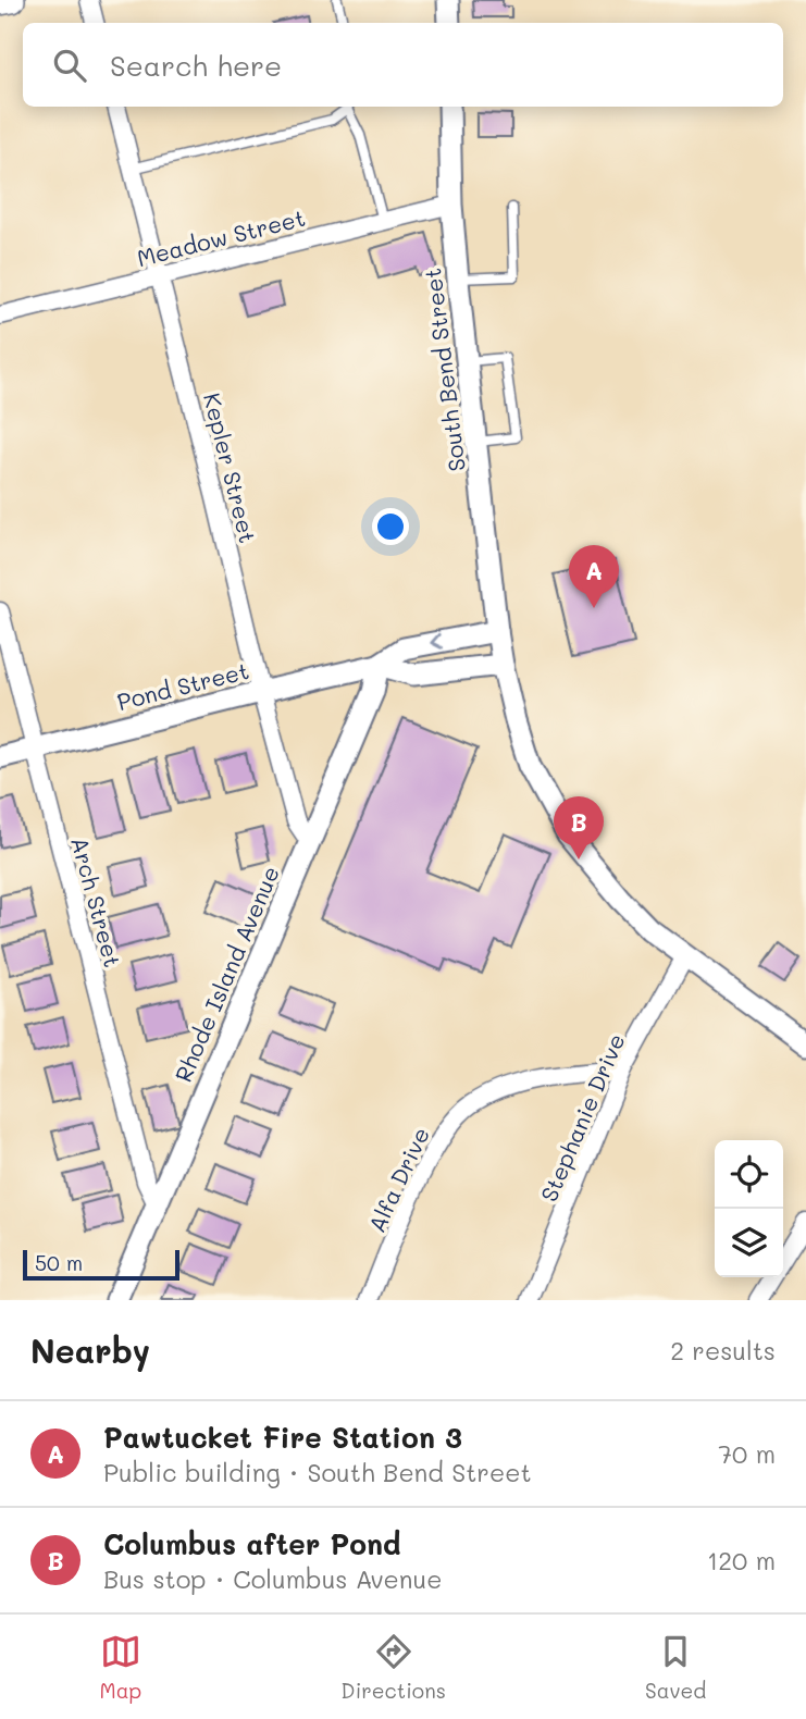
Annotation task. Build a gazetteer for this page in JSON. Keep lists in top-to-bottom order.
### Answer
{
  "streets": {
    "street": [
      "Meadow Street",
      "South Bend Street",
      "Kepler Street",
      "Pond Street",
      "Arch Street",
      "Rhode Island Avenue",
      "Stephanie Drive",
      "Alfa Drive"
    ]
  },
  "crossings": [
    ["Meadow Street", "South Bend Street"],
    ["Meadow Street", "Kepler Street"],
    ["South Bend Street", "Pond Street"],
    ["South Bend Street", "Stephanie Drive"],
    ["Kepler Street", "Pond Street"],
    ["Kepler Street", "Rhode Island Avenue"],
    ["Pond Street", "Arch Street"],
    ["Pond Street", "Rhode Island Avenue"],
    ["Arch Street", "Rhode Island Avenue"],
    ["Stephanie Drive", "Alfa Drive"]
  ],
  "scale_bar": "50 m",
  "page": {
    "search": "Search here",
    "pins": ["A", "B"],
    "scale": "50 m",
    "heading": ["Nearby", "2 results"],
    "list": [
      {
        "mark": "A",
        "name": "Pawtucket Fire Station 3",
        "note": "Public building · South Bend Street",
        "value": "70 m"
      },
      {
        "mark": "B",
        "name": "Columbus after Pond",
        "note": "Bus stop · Columbus Avenue",
        "value": "120 m"
      }
    ],
    "nav": ["Map", "Directions", "Saved"]
  }
}
